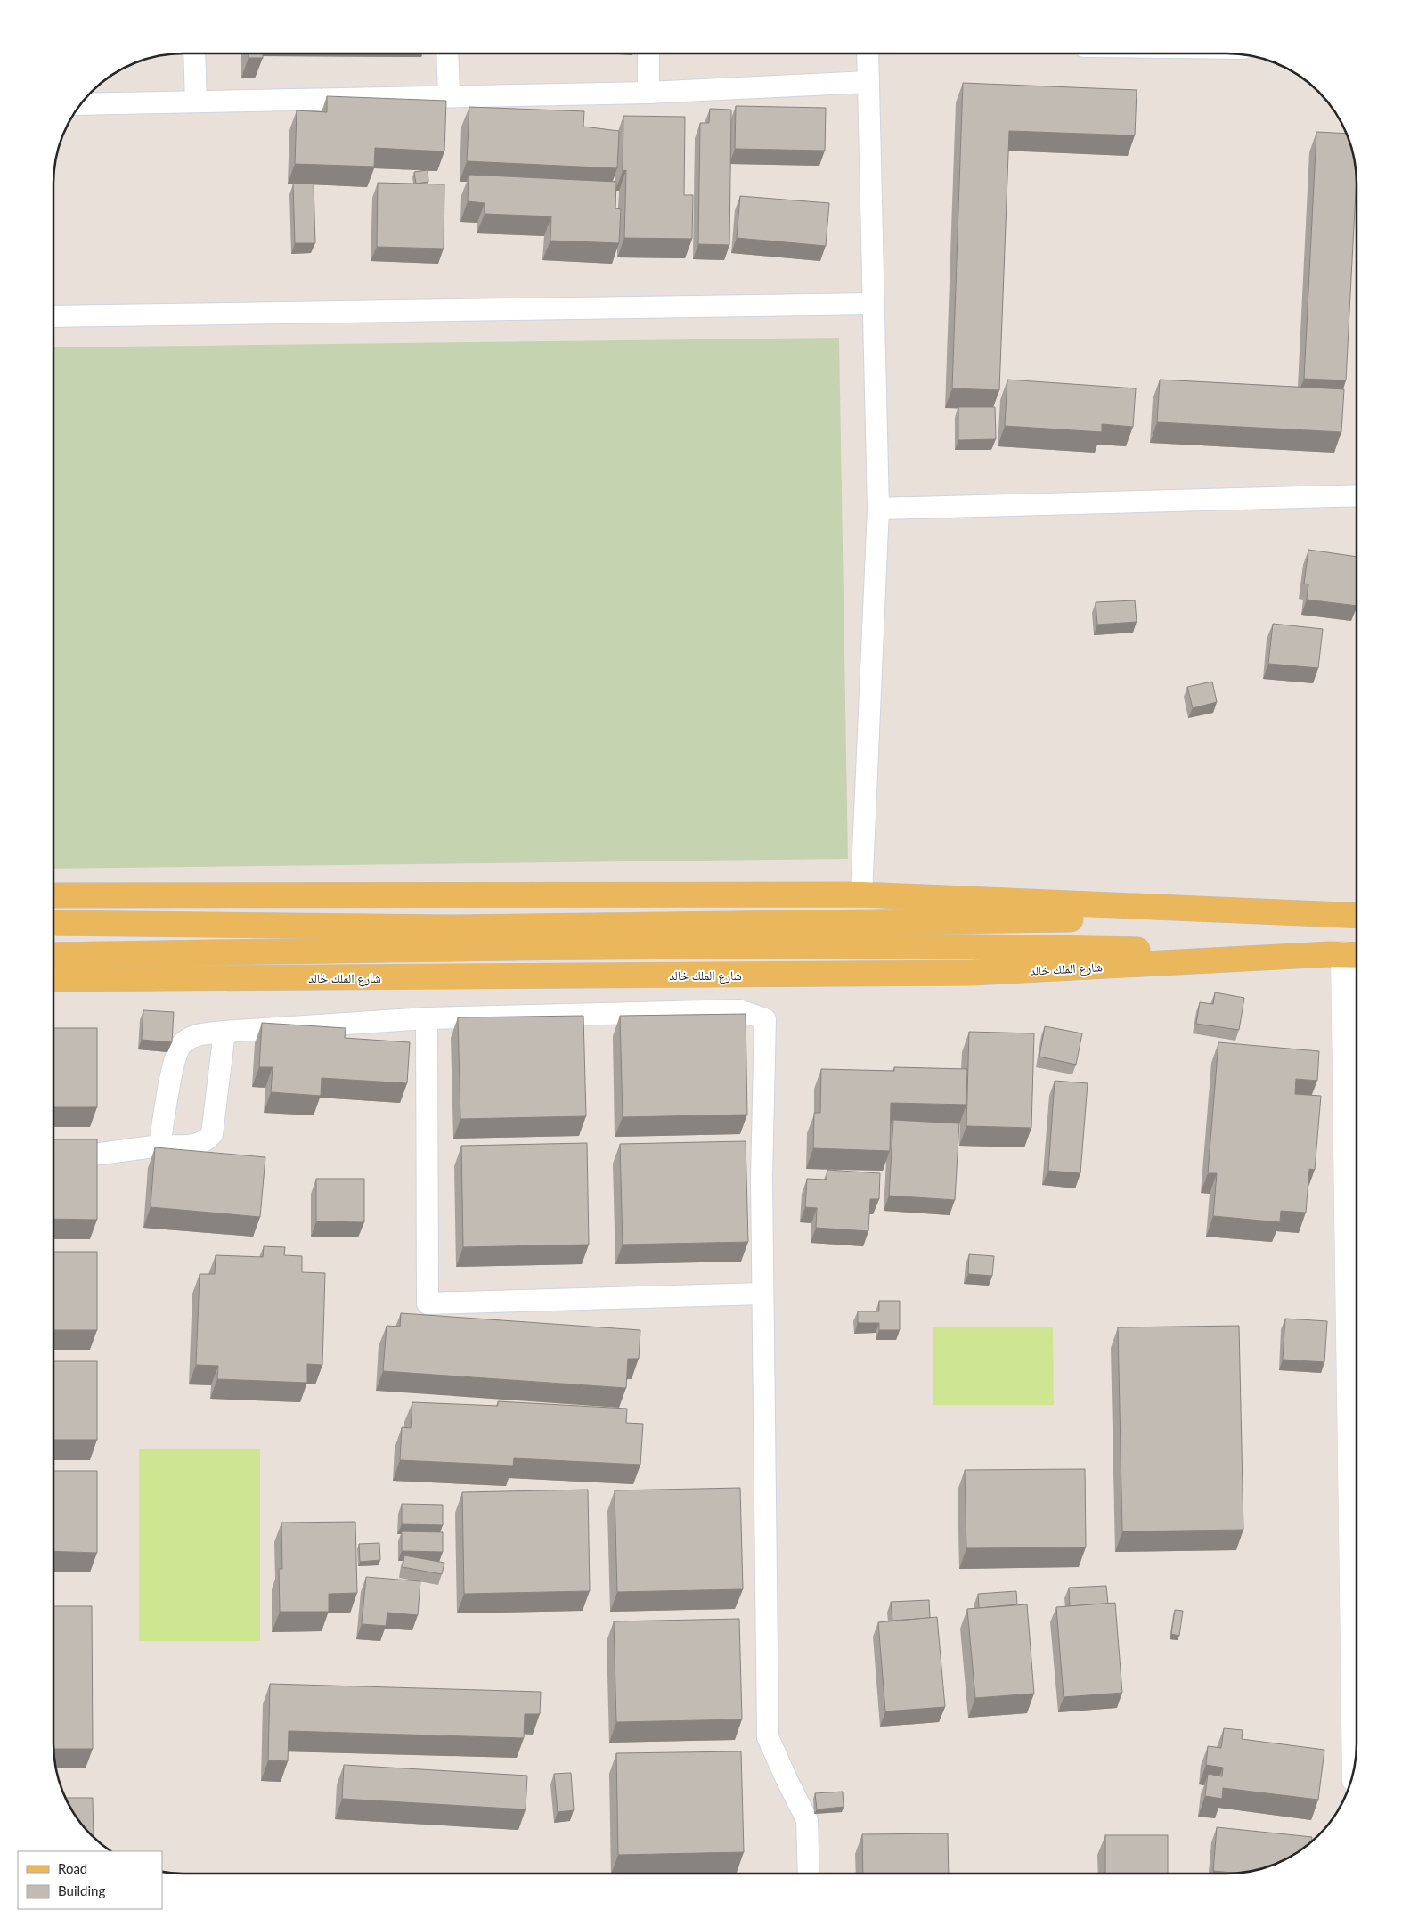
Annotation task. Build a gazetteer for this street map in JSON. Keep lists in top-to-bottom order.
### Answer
{
  "streets": {
    "main road": ["شارع الملك خالد"]
  },
  "legend": ["Road", "Building"]
}
